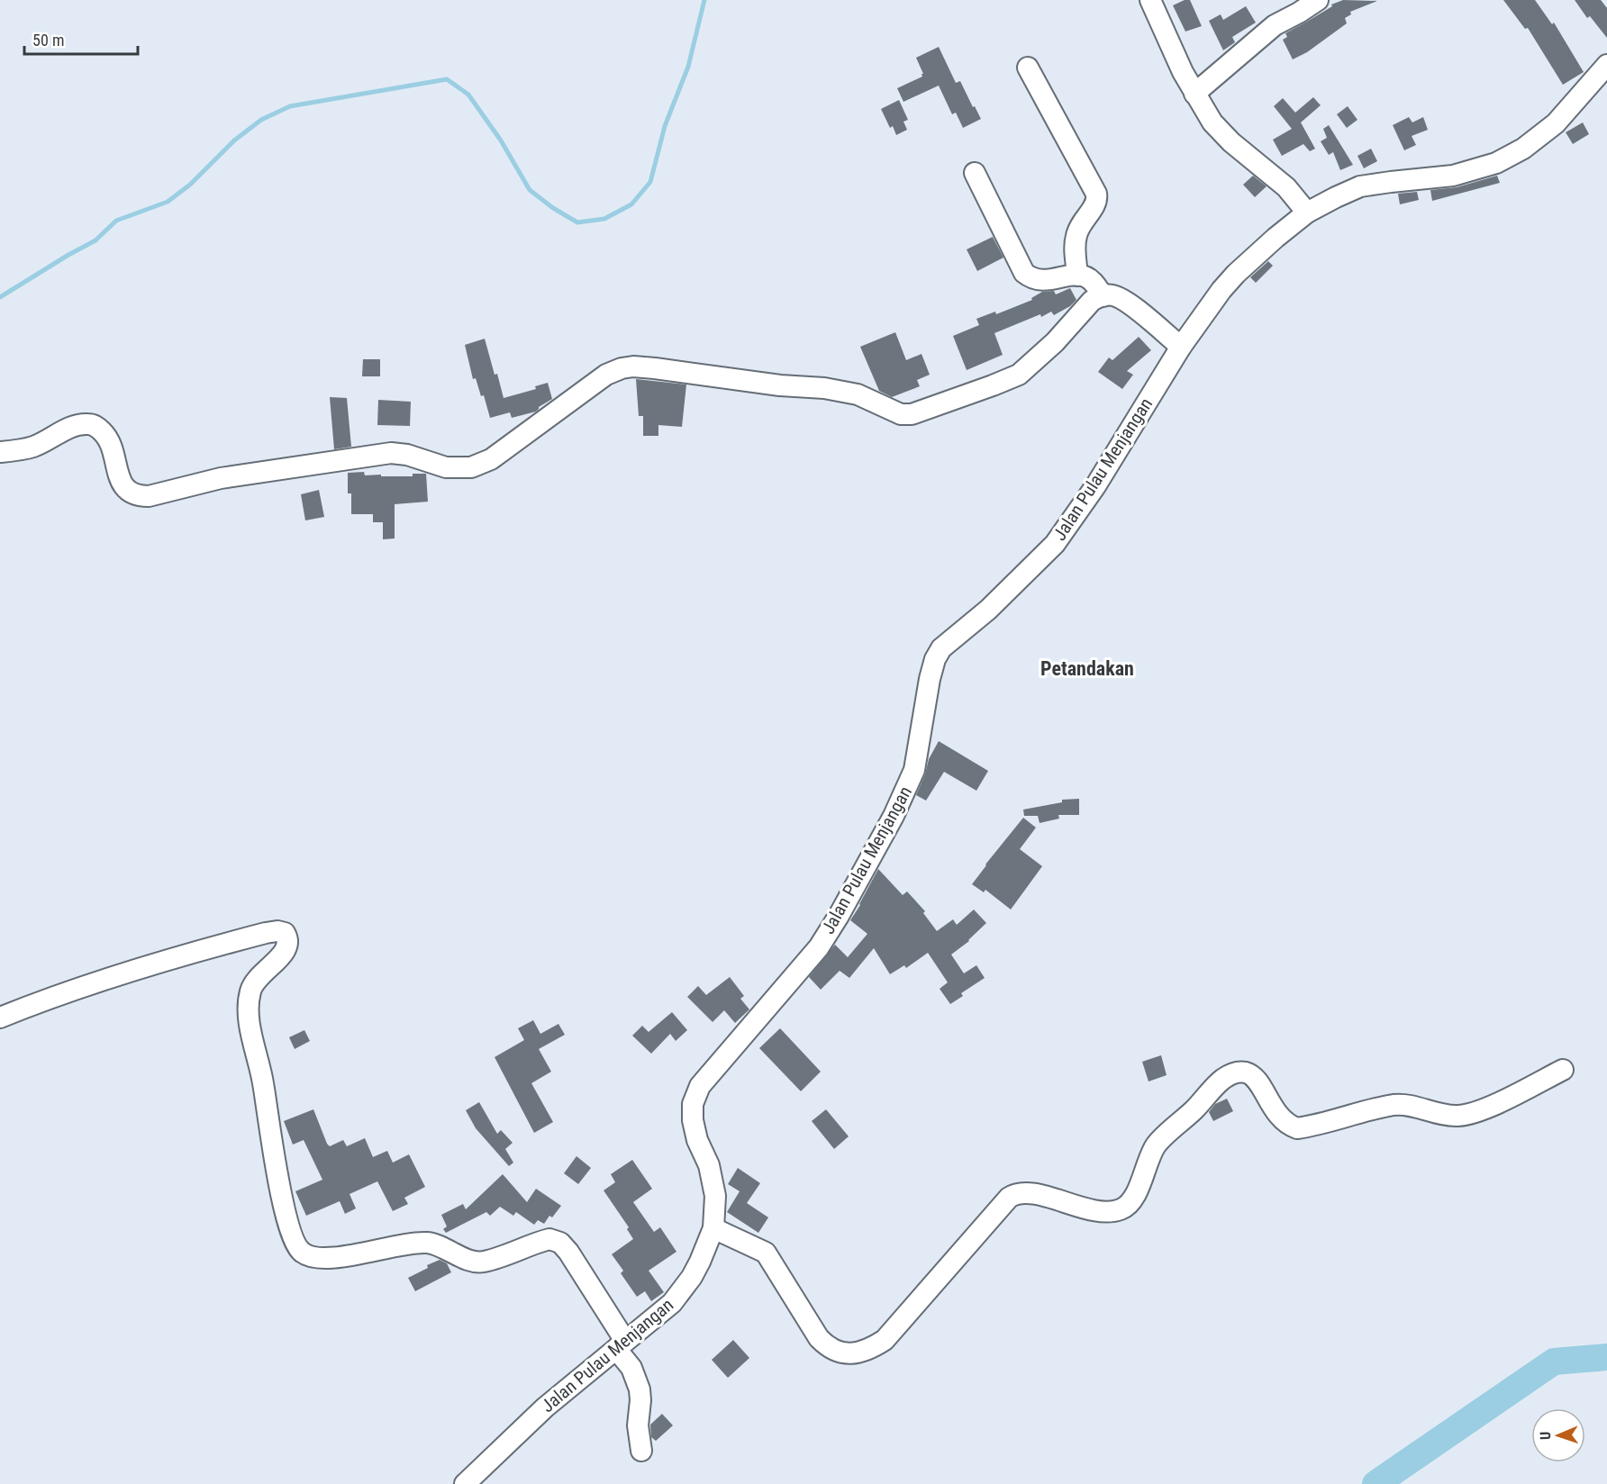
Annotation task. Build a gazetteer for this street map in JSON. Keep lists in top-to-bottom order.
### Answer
{
  "streets": {
    "street": ["Jalan Pulau Menjangan"]
  },
  "districts": ["Petandakan"],
  "scale_bar": "50 m",
  "north": "left"
}
